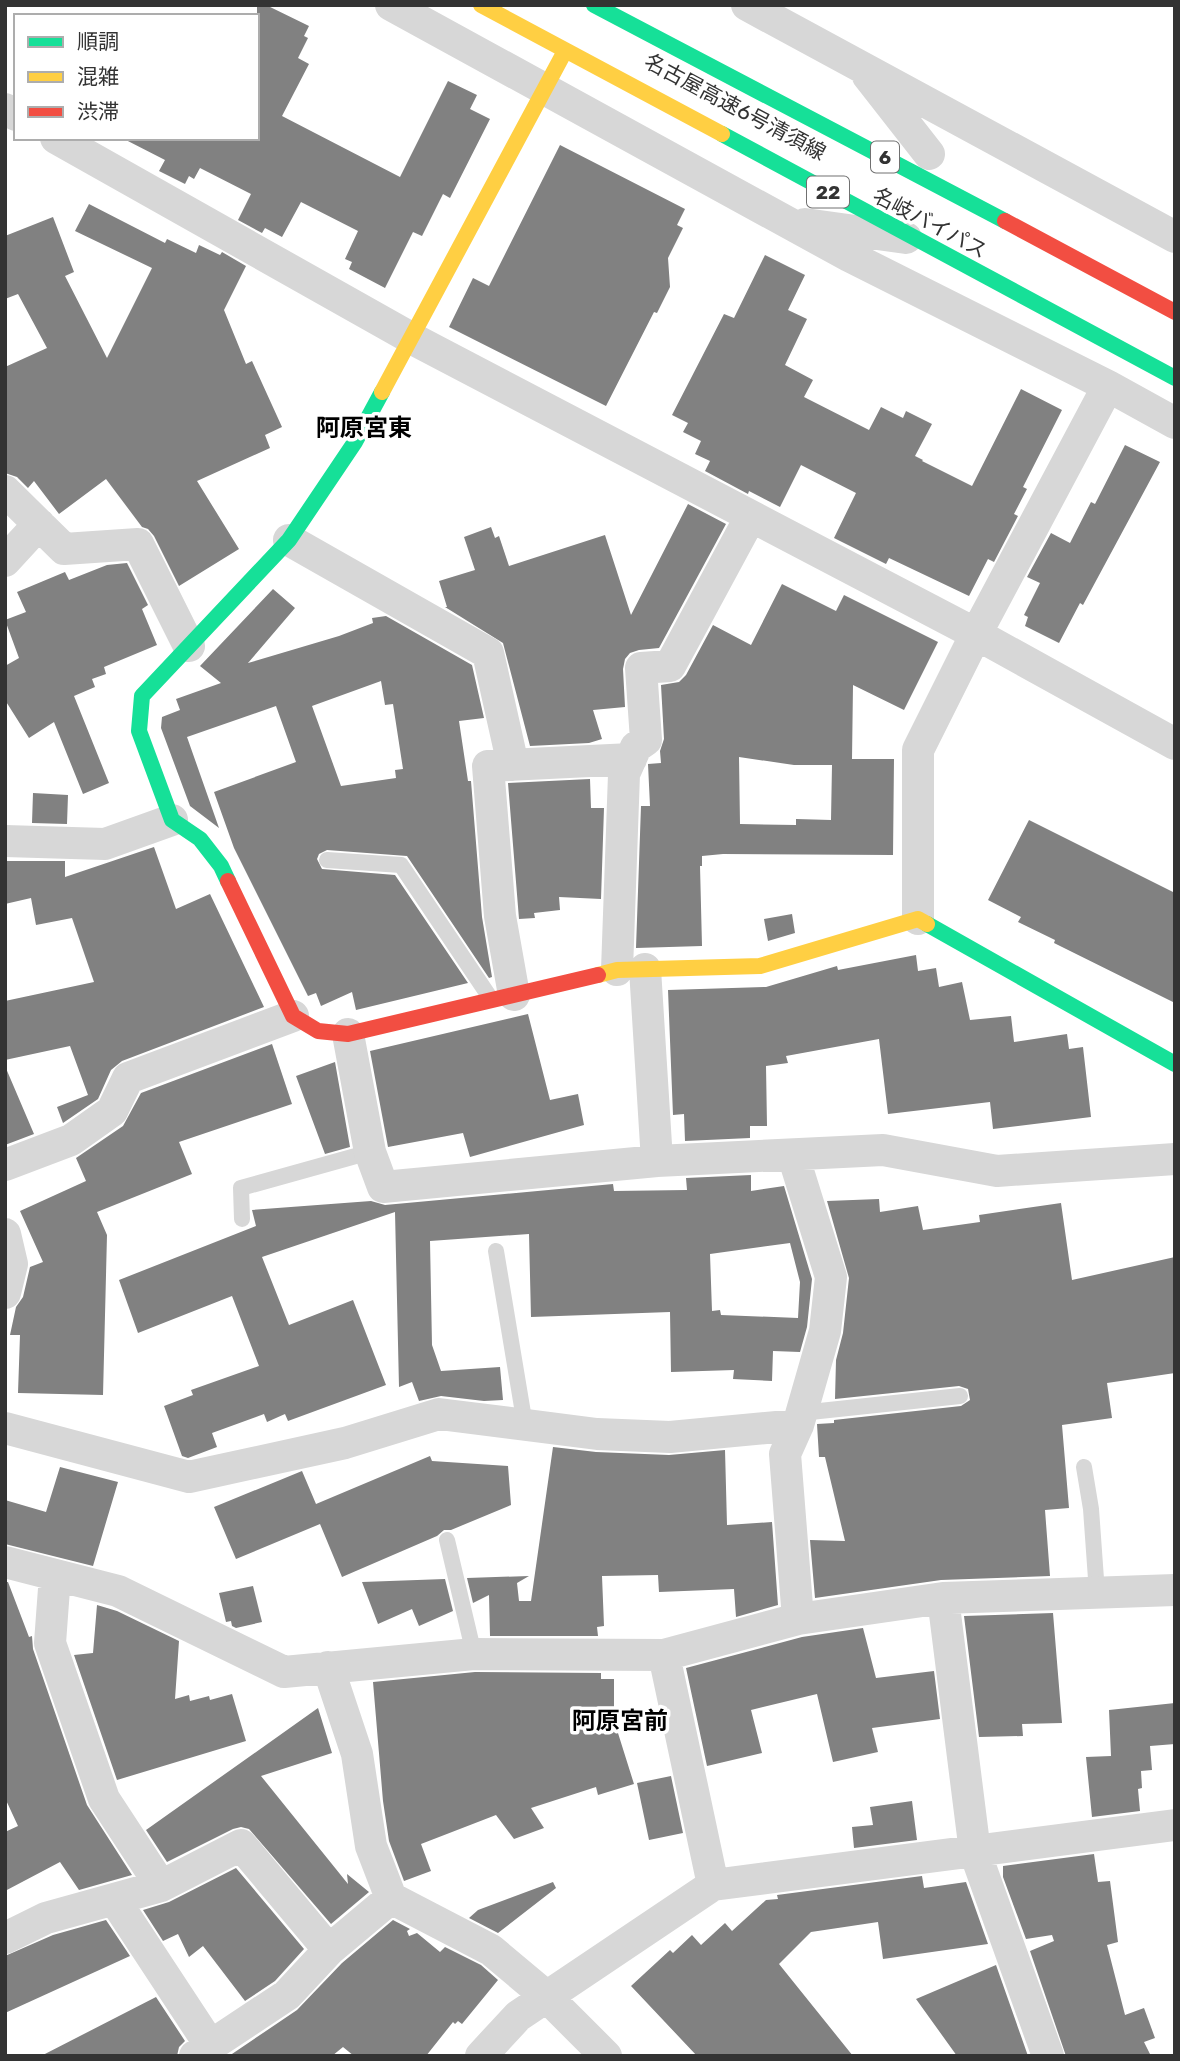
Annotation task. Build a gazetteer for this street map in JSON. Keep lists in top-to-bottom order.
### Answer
{
  "streets": {
    "main road": [
      "名古屋高速6号清須線",
      "6",
      "22",
      "名岐バイパス"
    ]
  },
  "districts": ["阿原宮東", "阿原宮前"],
  "legend": ["順調", "混雑", "渋滞"]
}
